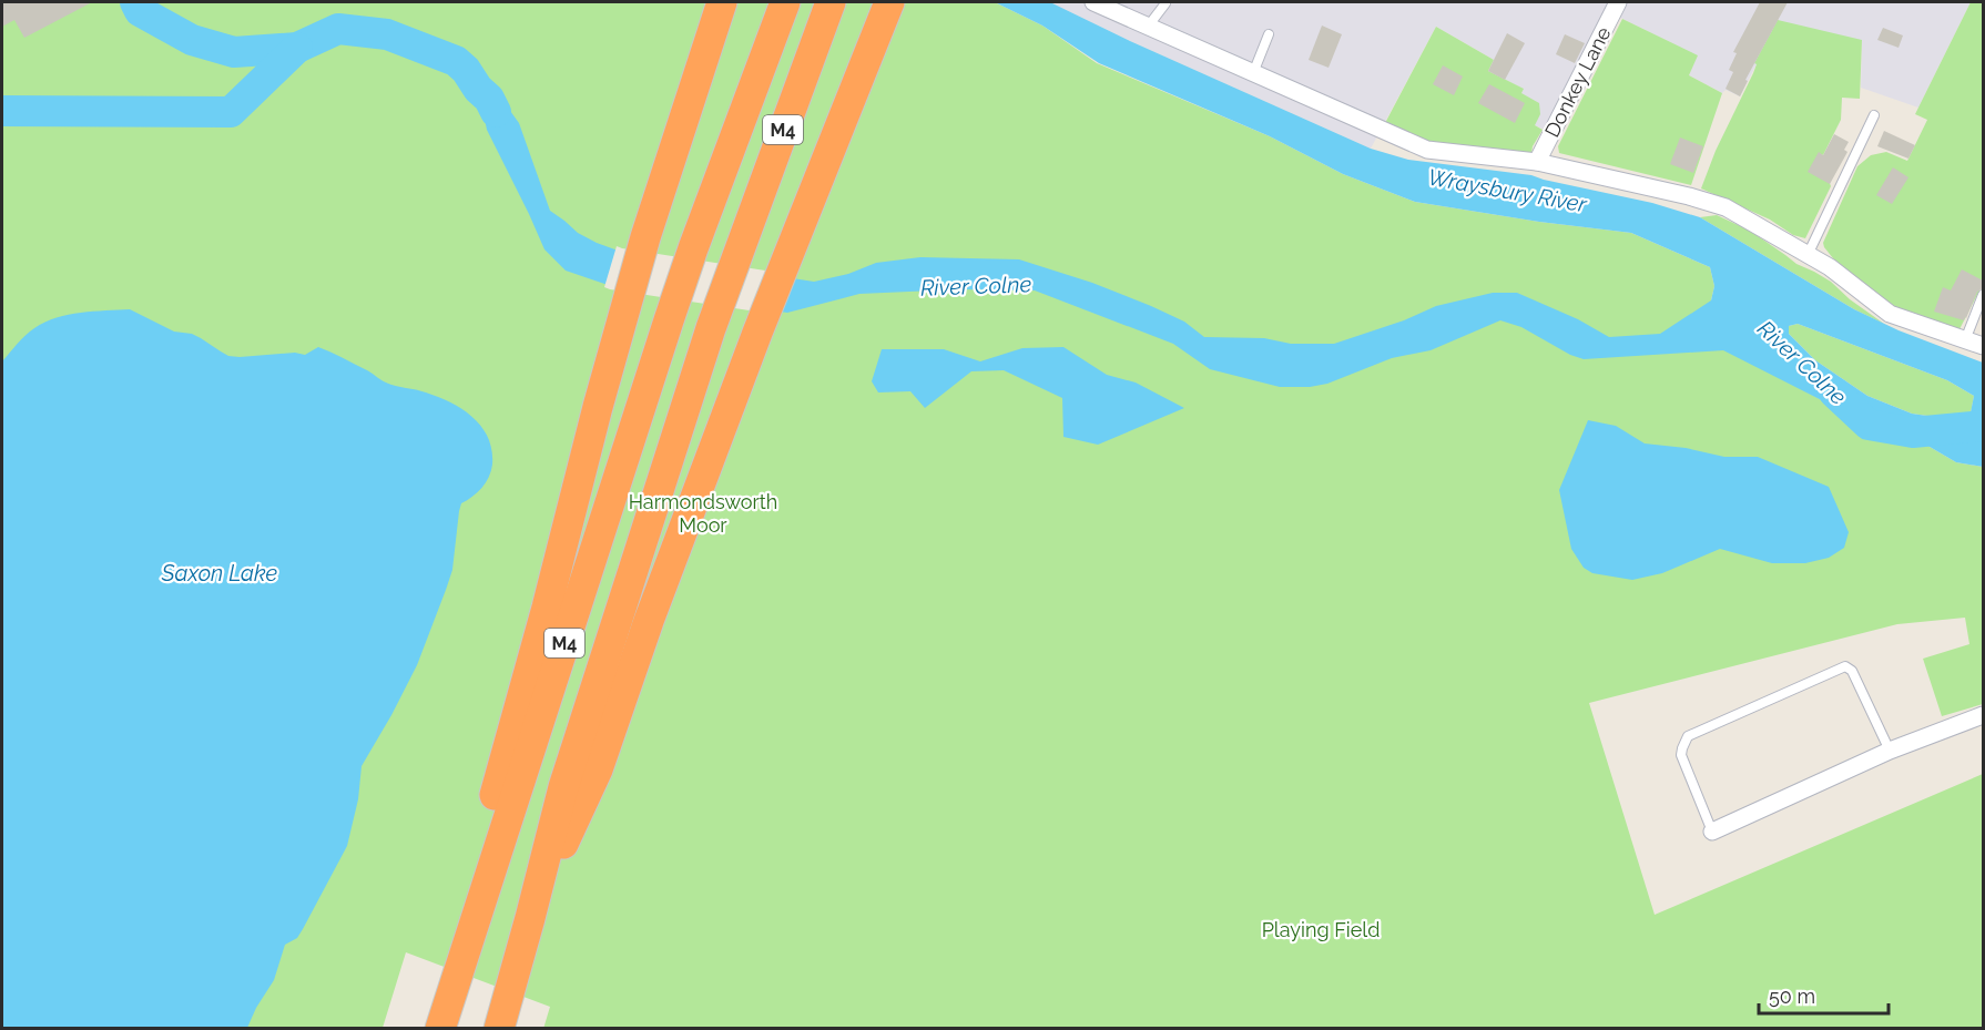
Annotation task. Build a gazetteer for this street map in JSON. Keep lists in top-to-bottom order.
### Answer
{
  "streets": {
    "highway": ["M4"],
    "street": ["Donkey Lane"]
  },
  "water": ["Wraysbury River", "River Colne", "Saxon Lake"],
  "parks": ["Harmondsworth Moor", "Playing Field"],
  "scale_bar": "50 m"
}
